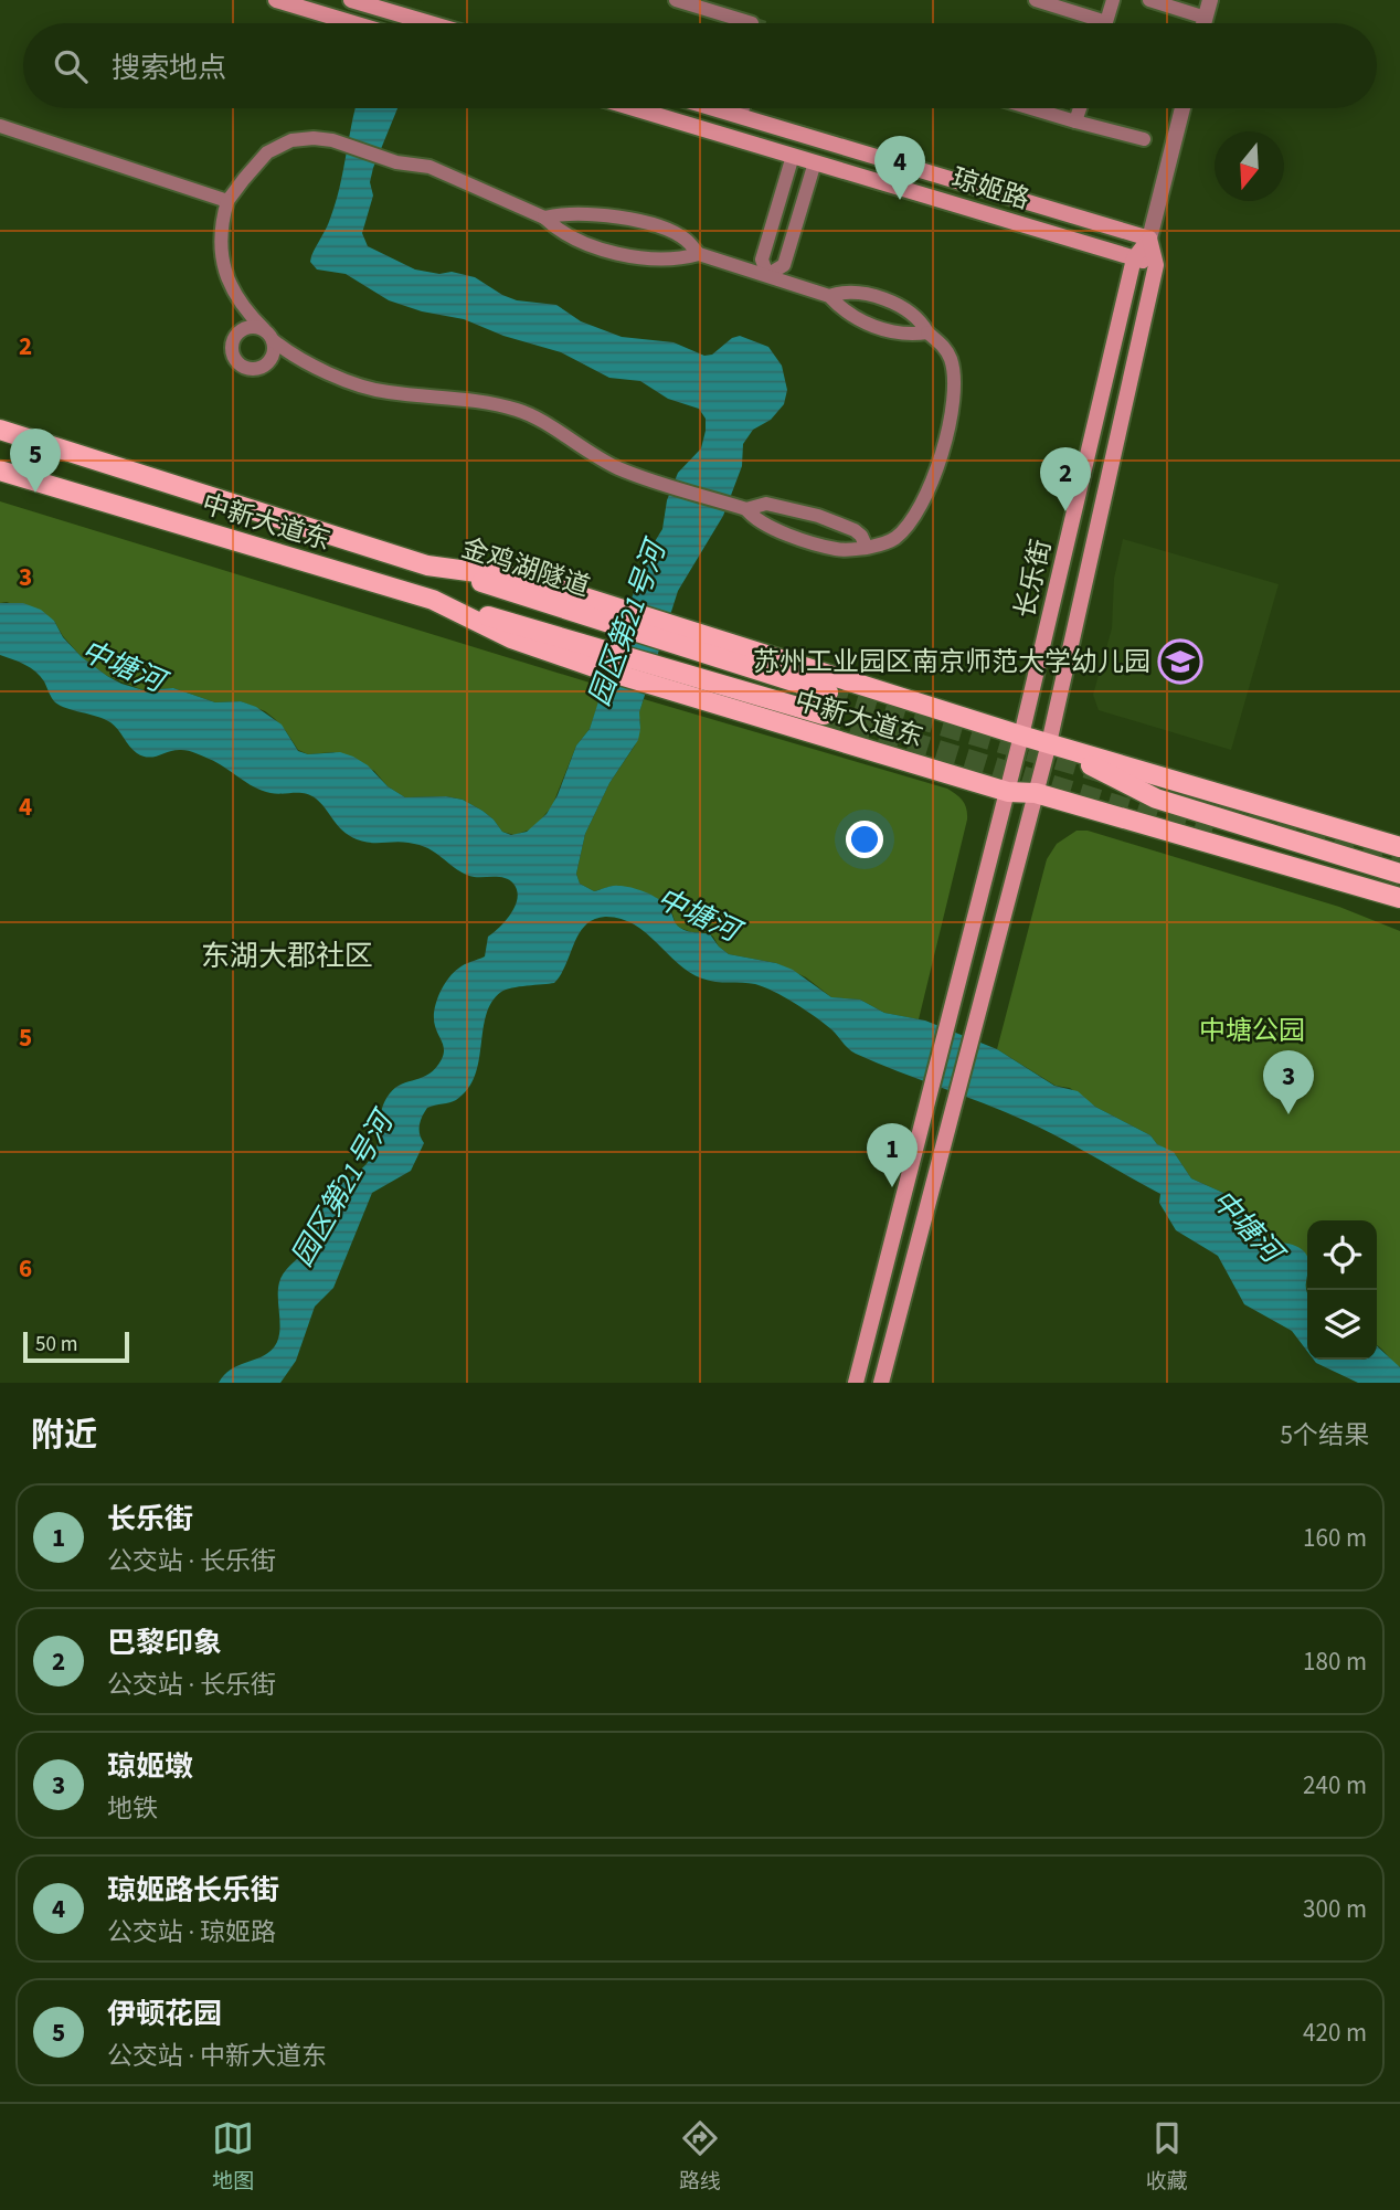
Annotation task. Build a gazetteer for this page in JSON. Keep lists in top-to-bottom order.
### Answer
{
  "streets": {
    "main road": [
      "琼姬路",
      "中新大道东",
      "金鸡湖隧道",
      "长乐街"
    ]
  },
  "crossings": [
    ["琼姬路", "长乐街"],
    ["中新大道东", "金鸡湖隧道"],
    ["中新大道东", "长乐街"]
  ],
  "districts": ["东湖大郡社区"],
  "water": ["园区第21号河", "中塘河"],
  "parks": ["中塘公园"],
  "places": {
    "school or university": ["苏州工业园区南京师范大学幼儿园"]
  },
  "scale_bar": "50 m",
  "north": "bottom",
  "page": {
    "search": "搜索地点",
    "pins": [
      "4",
      "5",
      "2",
      "3",
      "1"
    ],
    "scale": "50 m",
    "heading": ["附近", "5个结果"],
    "list": [
      {
        "mark": "1",
        "name": "长乐街",
        "note": "公交站 · 长乐街",
        "value": "160 m"
      },
      {
        "mark": "2",
        "name": "巴黎印象",
        "note": "公交站 · 长乐街",
        "value": "180 m"
      },
      {
        "mark": "3",
        "name": "琼姬墩",
        "note": "地铁",
        "value": "240 m"
      },
      {
        "mark": "4",
        "name": "琼姬路长乐街",
        "note": "公交站 · 琼姬路",
        "value": "300 m"
      },
      {
        "mark": "5",
        "name": "伊顿花园",
        "note": "公交站 · 中新大道东",
        "value": "420 m"
      }
    ],
    "nav": ["地图", "路线", "收藏"]
  },
  "grid": {
    "rows": [
      "2",
      "3",
      "4",
      "5",
      "6"
    ]
  }
}
